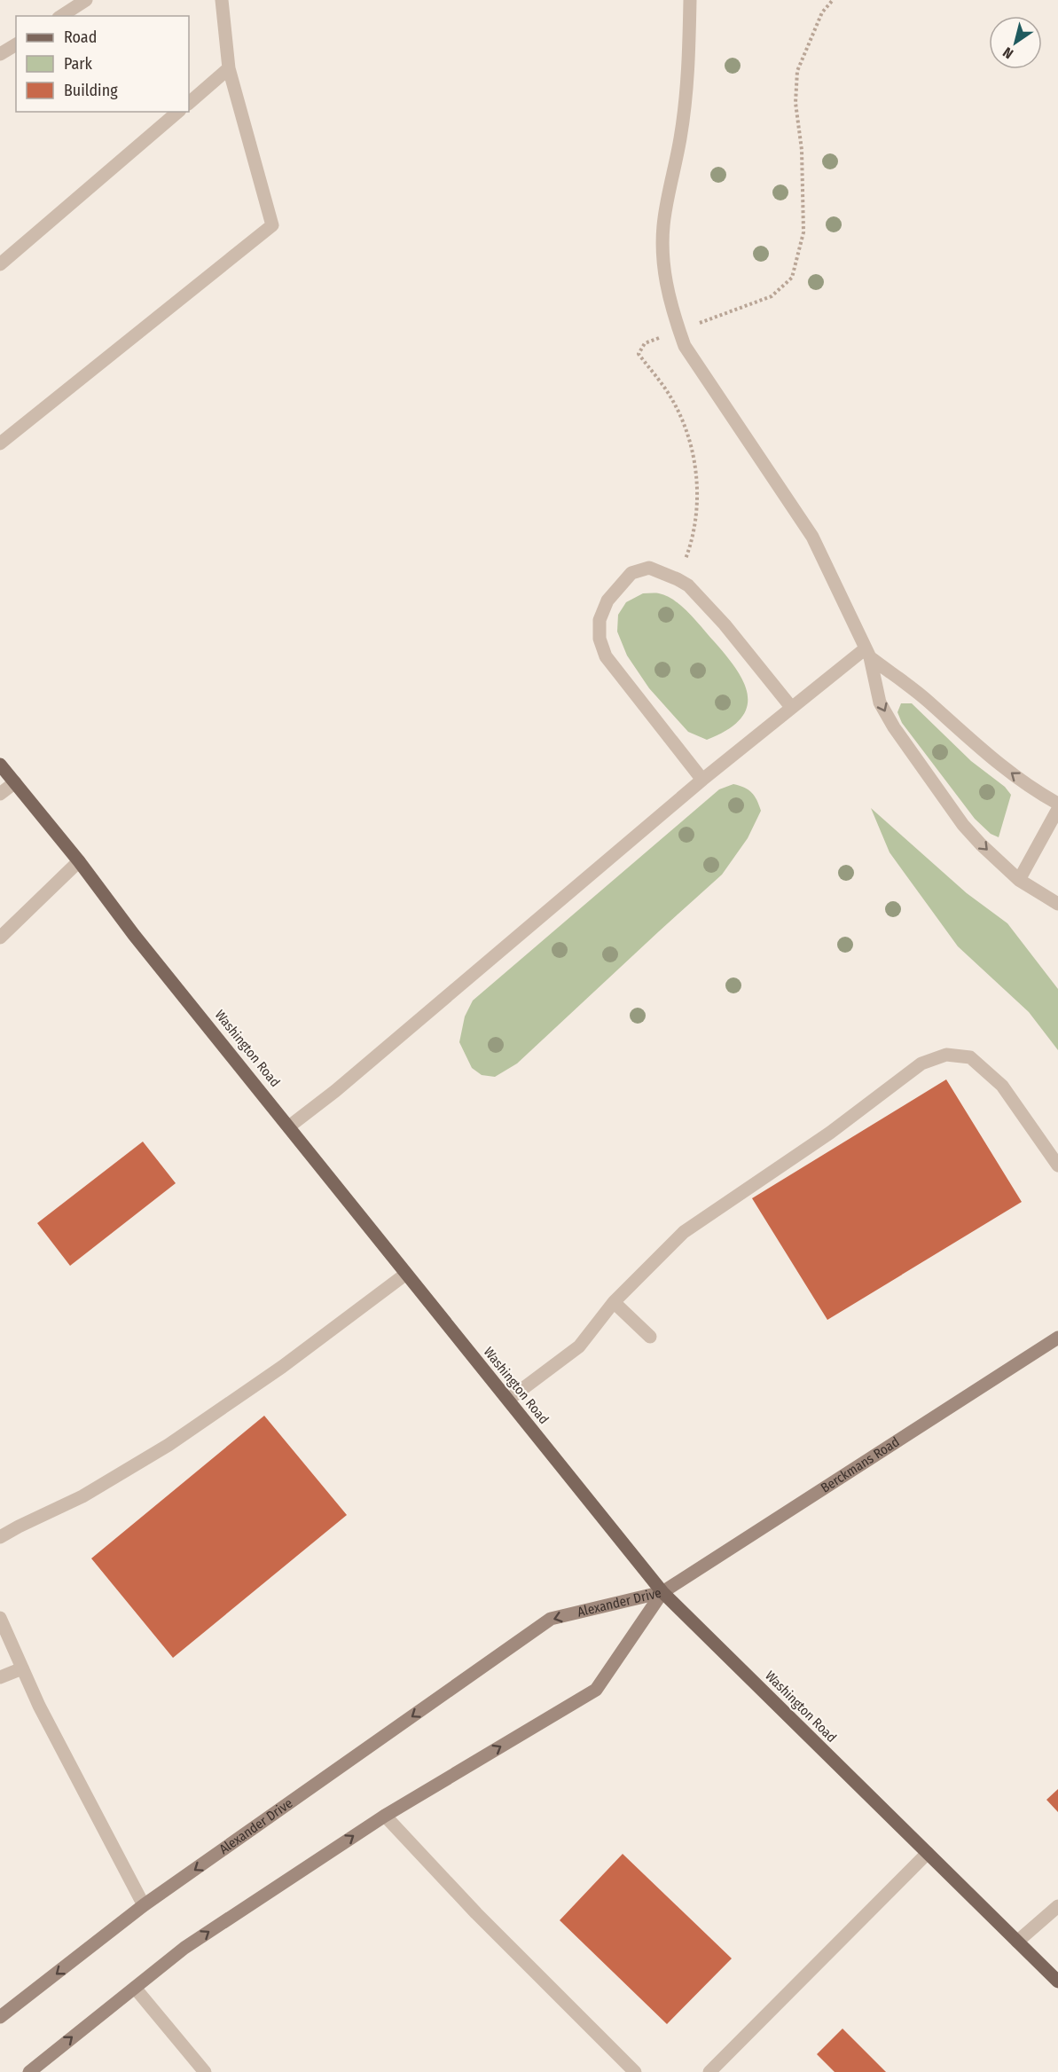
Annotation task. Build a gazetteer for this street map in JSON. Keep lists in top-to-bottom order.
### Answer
{
  "streets": {
    "main road": ["Washington Road", "Berckmans Road", "Alexander Drive"]
  },
  "crossings": [
    ["Washington Road", "Berckmans Road"],
    ["Washington Road", "Alexander Drive"],
    ["Berckmans Road", "Alexander Drive"]
  ],
  "legend": ["Road", "Park", "Building"],
  "north": "bottom left"
}
